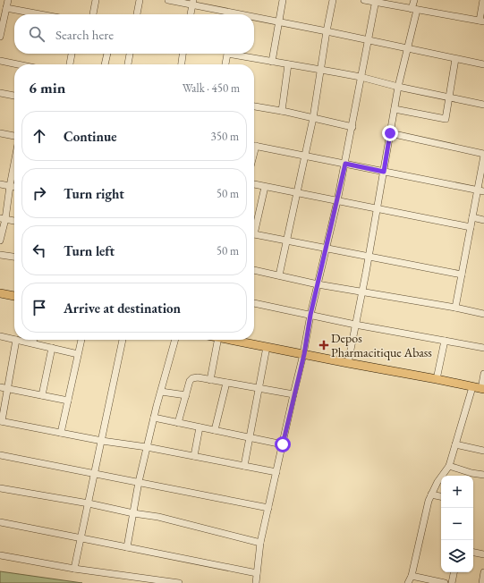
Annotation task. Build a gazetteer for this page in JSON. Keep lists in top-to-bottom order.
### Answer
{
  "places": {
    "health": ["Depos Pharmacitique Abass"]
  },
  "page": {
    "search": "Search here",
    "heading": ["6 min", "Walk · 450 m"],
    "list": [
      ["Continue", "350 m"],
      ["Turn right", "50 m"],
      ["Turn left", "50 m"],
      "Arrive at destination"
    ],
    "map_buttons": ["+", "−"]
  }
}
